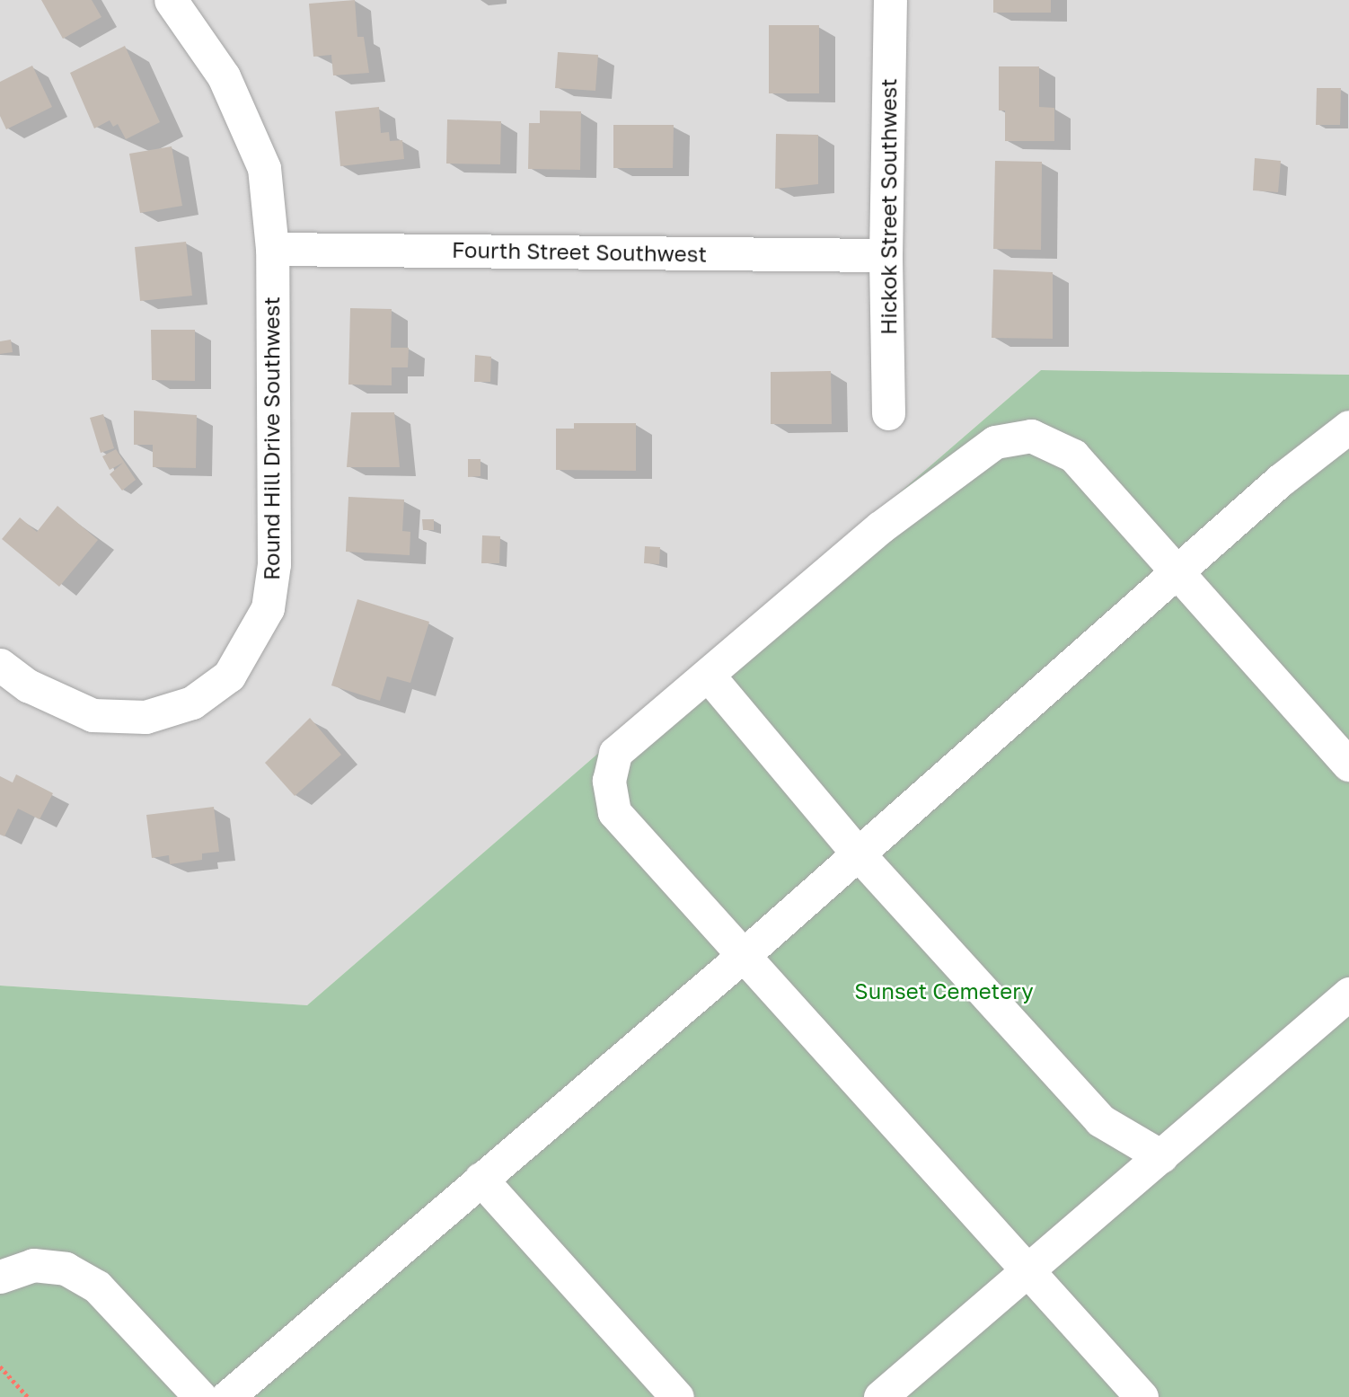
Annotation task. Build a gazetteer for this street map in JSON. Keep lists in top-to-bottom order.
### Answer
{
  "streets": {
    "street": ["Hickok Street Southwest", "Fourth Street Southwest", "Round Hill Drive Southwest"]
  },
  "crossings": [
    ["Hickok Street Southwest", "Fourth Street Southwest"],
    ["Fourth Street Southwest", "Round Hill Drive Southwest"]
  ],
  "parks": ["Sunset Cemetery"]
}
